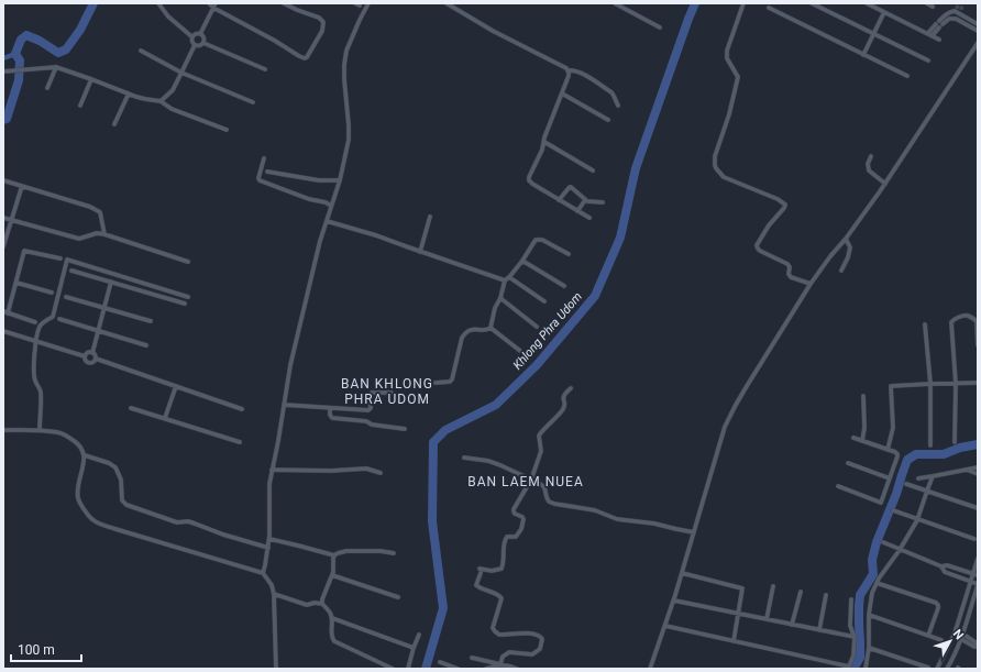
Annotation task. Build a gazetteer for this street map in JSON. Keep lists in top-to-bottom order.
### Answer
{
  "districts": ["BAN KHLONG PHRA UDOM", "BAN LAEM NUEA"],
  "water": ["Khlong Phra Udom"],
  "scale_bar": "100 m",
  "north": "top right"
}
